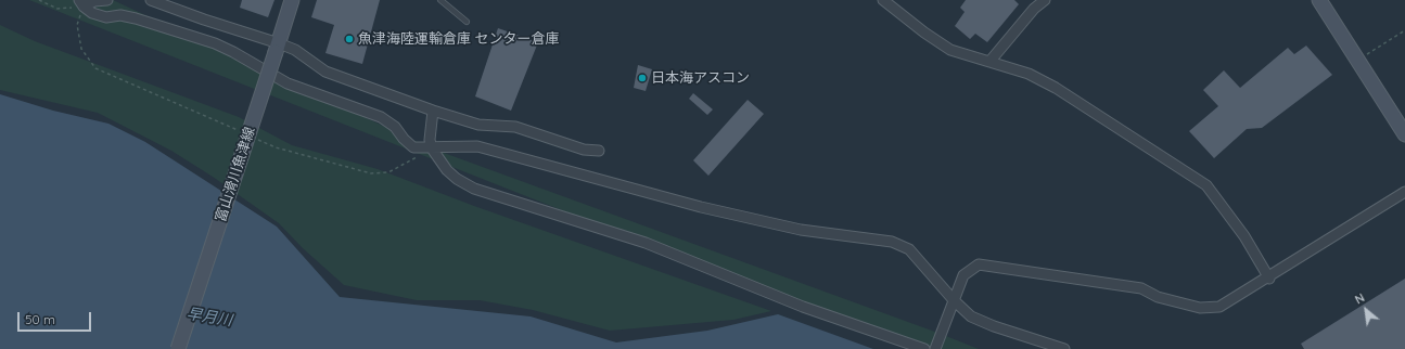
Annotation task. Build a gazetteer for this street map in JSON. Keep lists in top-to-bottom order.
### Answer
{
  "streets": {
    "main road": ["富山滑川魚津線"]
  },
  "water": ["早月川"],
  "places": ["魚津海陸運輸倉庫 センター倉庫", "日本海アスコン"],
  "scale_bar": "50 m",
  "north": "top left"
}
